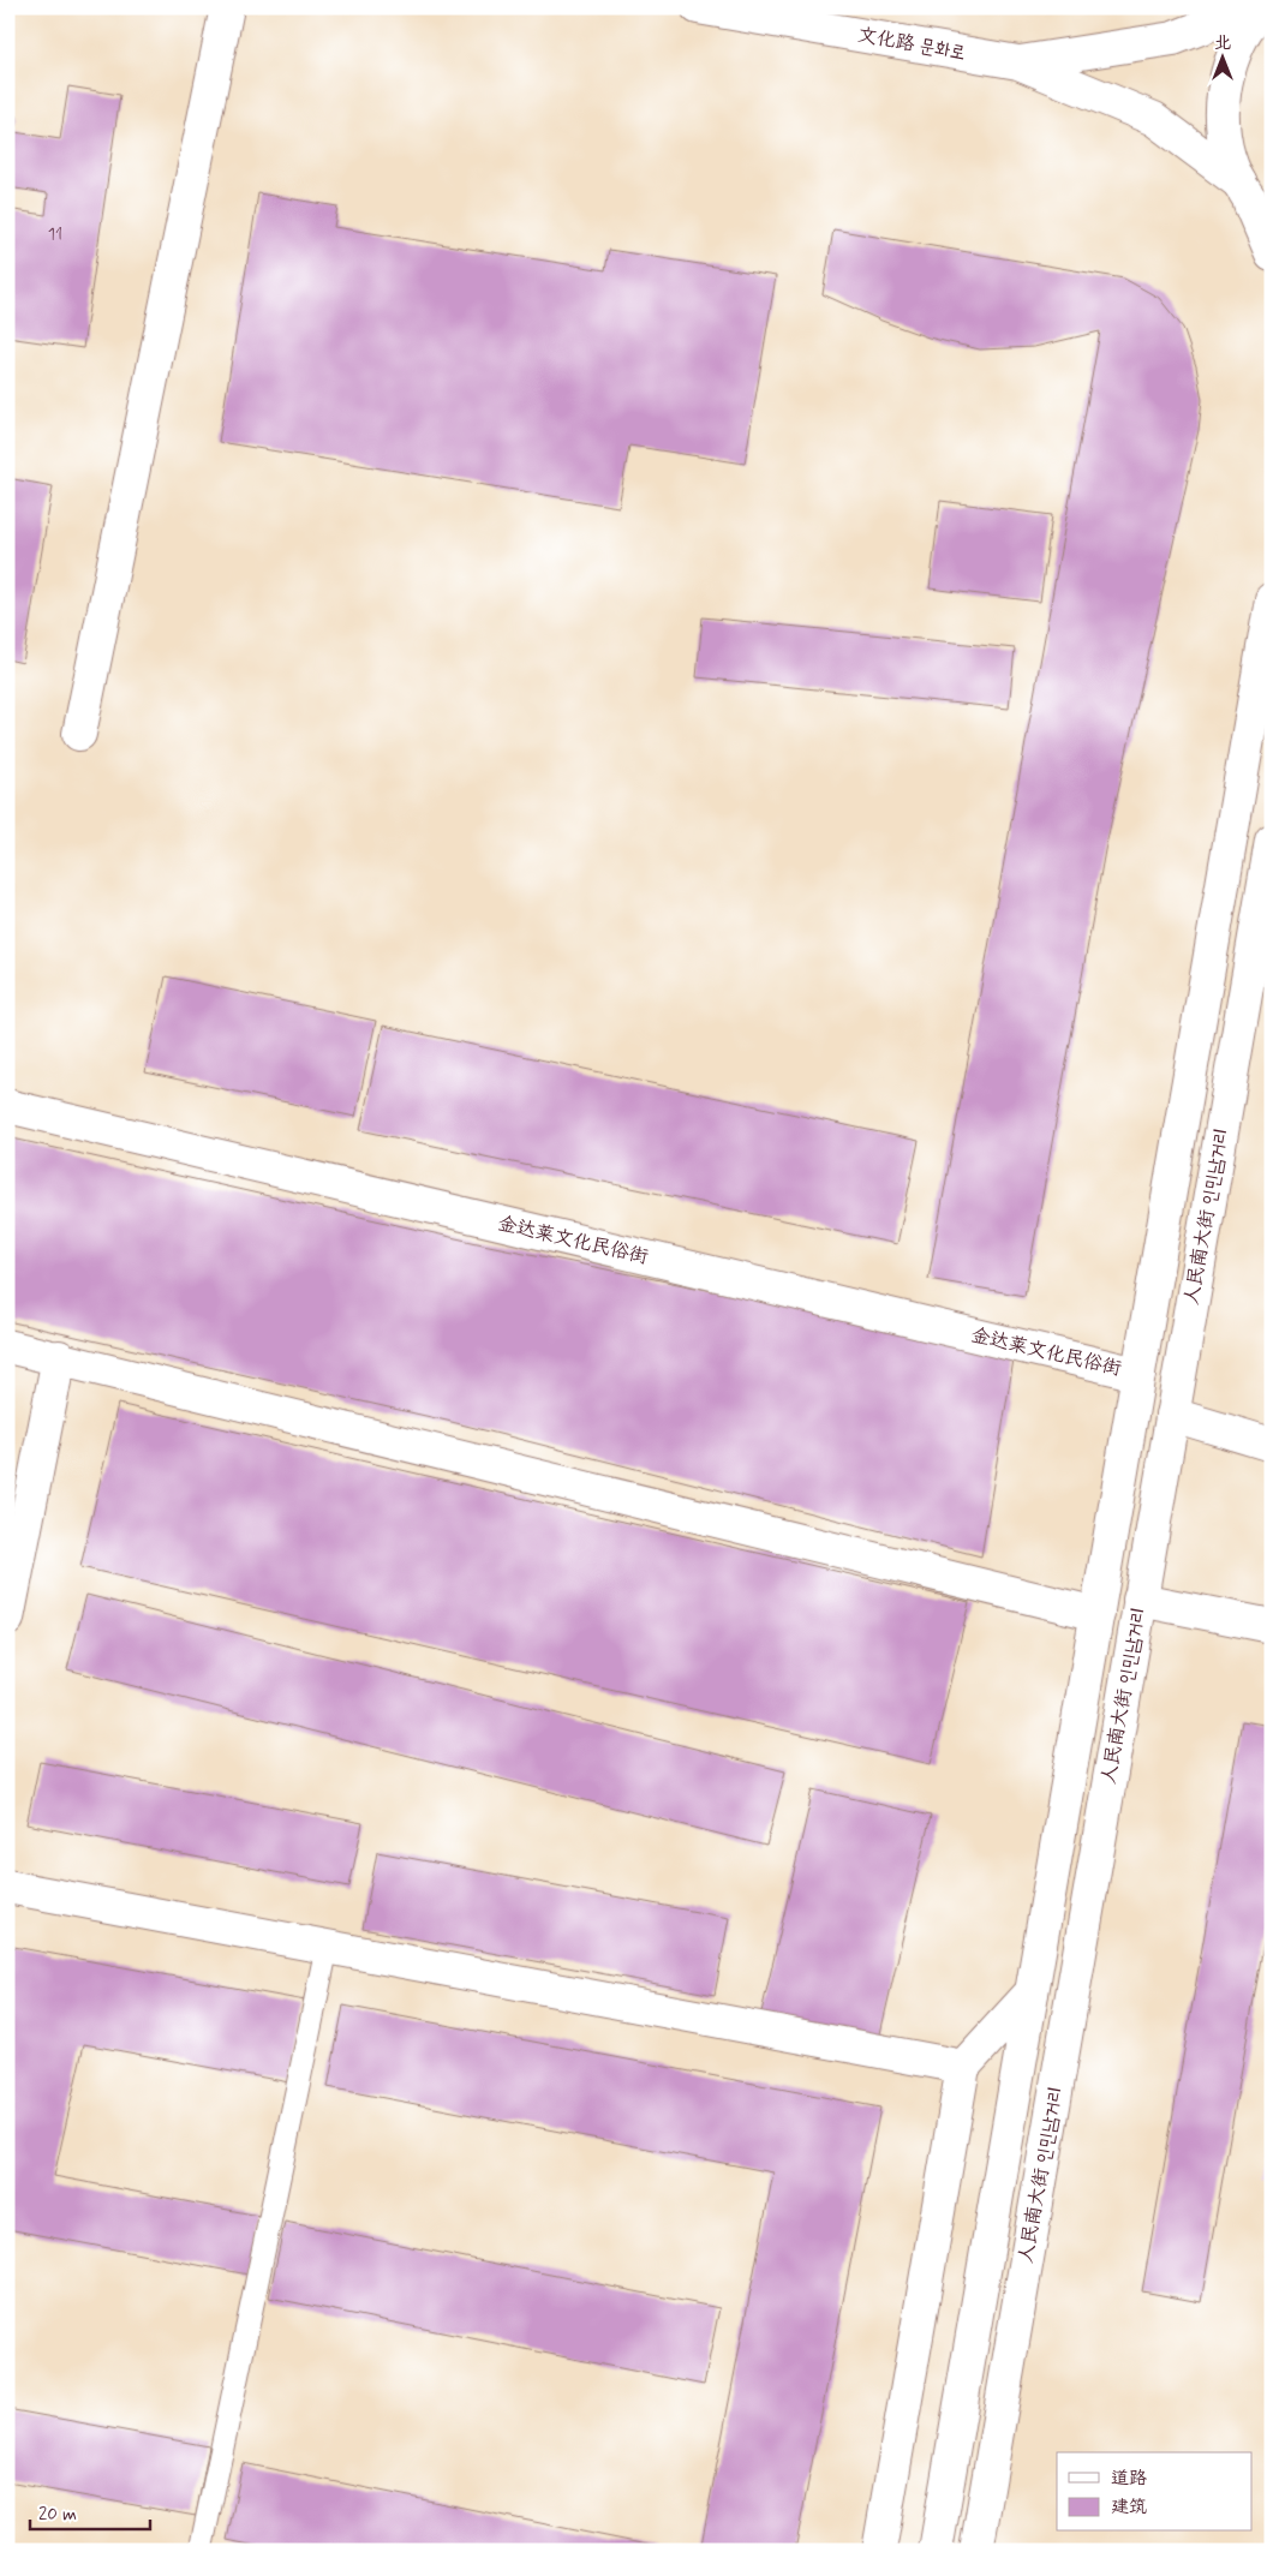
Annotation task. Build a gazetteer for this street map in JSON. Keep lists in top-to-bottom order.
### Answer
{
  "streets": {
    "street": ["文化路 문화로", "人民南大街 인민남거리", "金达莱文化民俗街"]
  },
  "crossings": [
    ["人民南大街 인민남거리", "金达莱文化民俗街"]
  ],
  "house_numbers": ["11"],
  "legend": ["道路", "建筑"],
  "scale_bar": "20 m",
  "north": "top"
}
